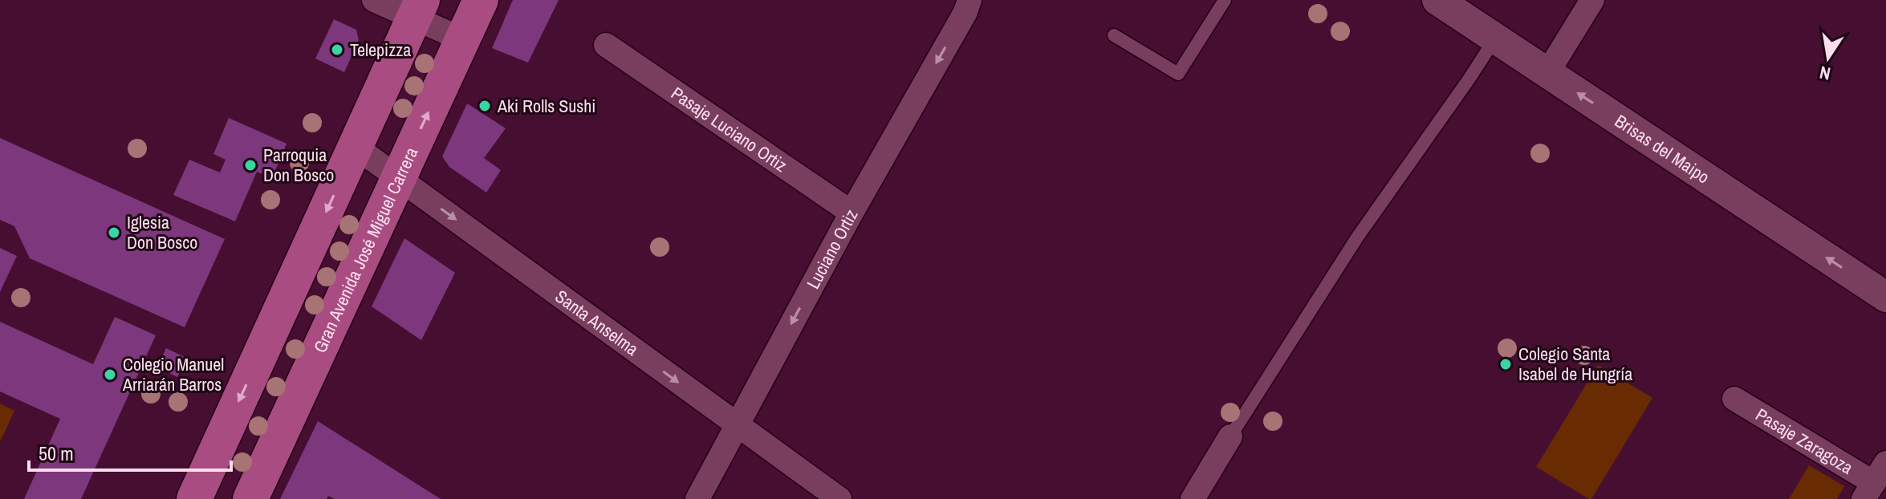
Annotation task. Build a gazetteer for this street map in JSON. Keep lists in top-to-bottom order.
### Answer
{
  "streets": {
    "main road": ["Gran Avenida José Miguel Carrera"],
    "street": [
      "Pasaje Luciano Ortiz",
      "Brisas del Maipo",
      "Luciano Ortiz",
      "Santa Anselma",
      "Pasaje Zaragoza"
    ]
  },
  "crossings": [
    ["Pasaje Luciano Ortiz", "Luciano Ortiz"],
    ["Luciano Ortiz", "Santa Anselma"],
    ["Gran Avenida José Miguel Carrera", "Santa Anselma"]
  ],
  "one_way": ["Brisas del Maipo", "Luciano Ortiz", "Santa Anselma"],
  "places": [
    "Telepizza",
    "Aki Rolls Sushi",
    "Parroquia Don Bosco",
    "Iglesia Don Bosco",
    "Colegio Santa Isabel de Hungría",
    "Colegio Manuel Arriarán Barros"
  ],
  "scale_bar": "50 m",
  "north": "bottom"
}
